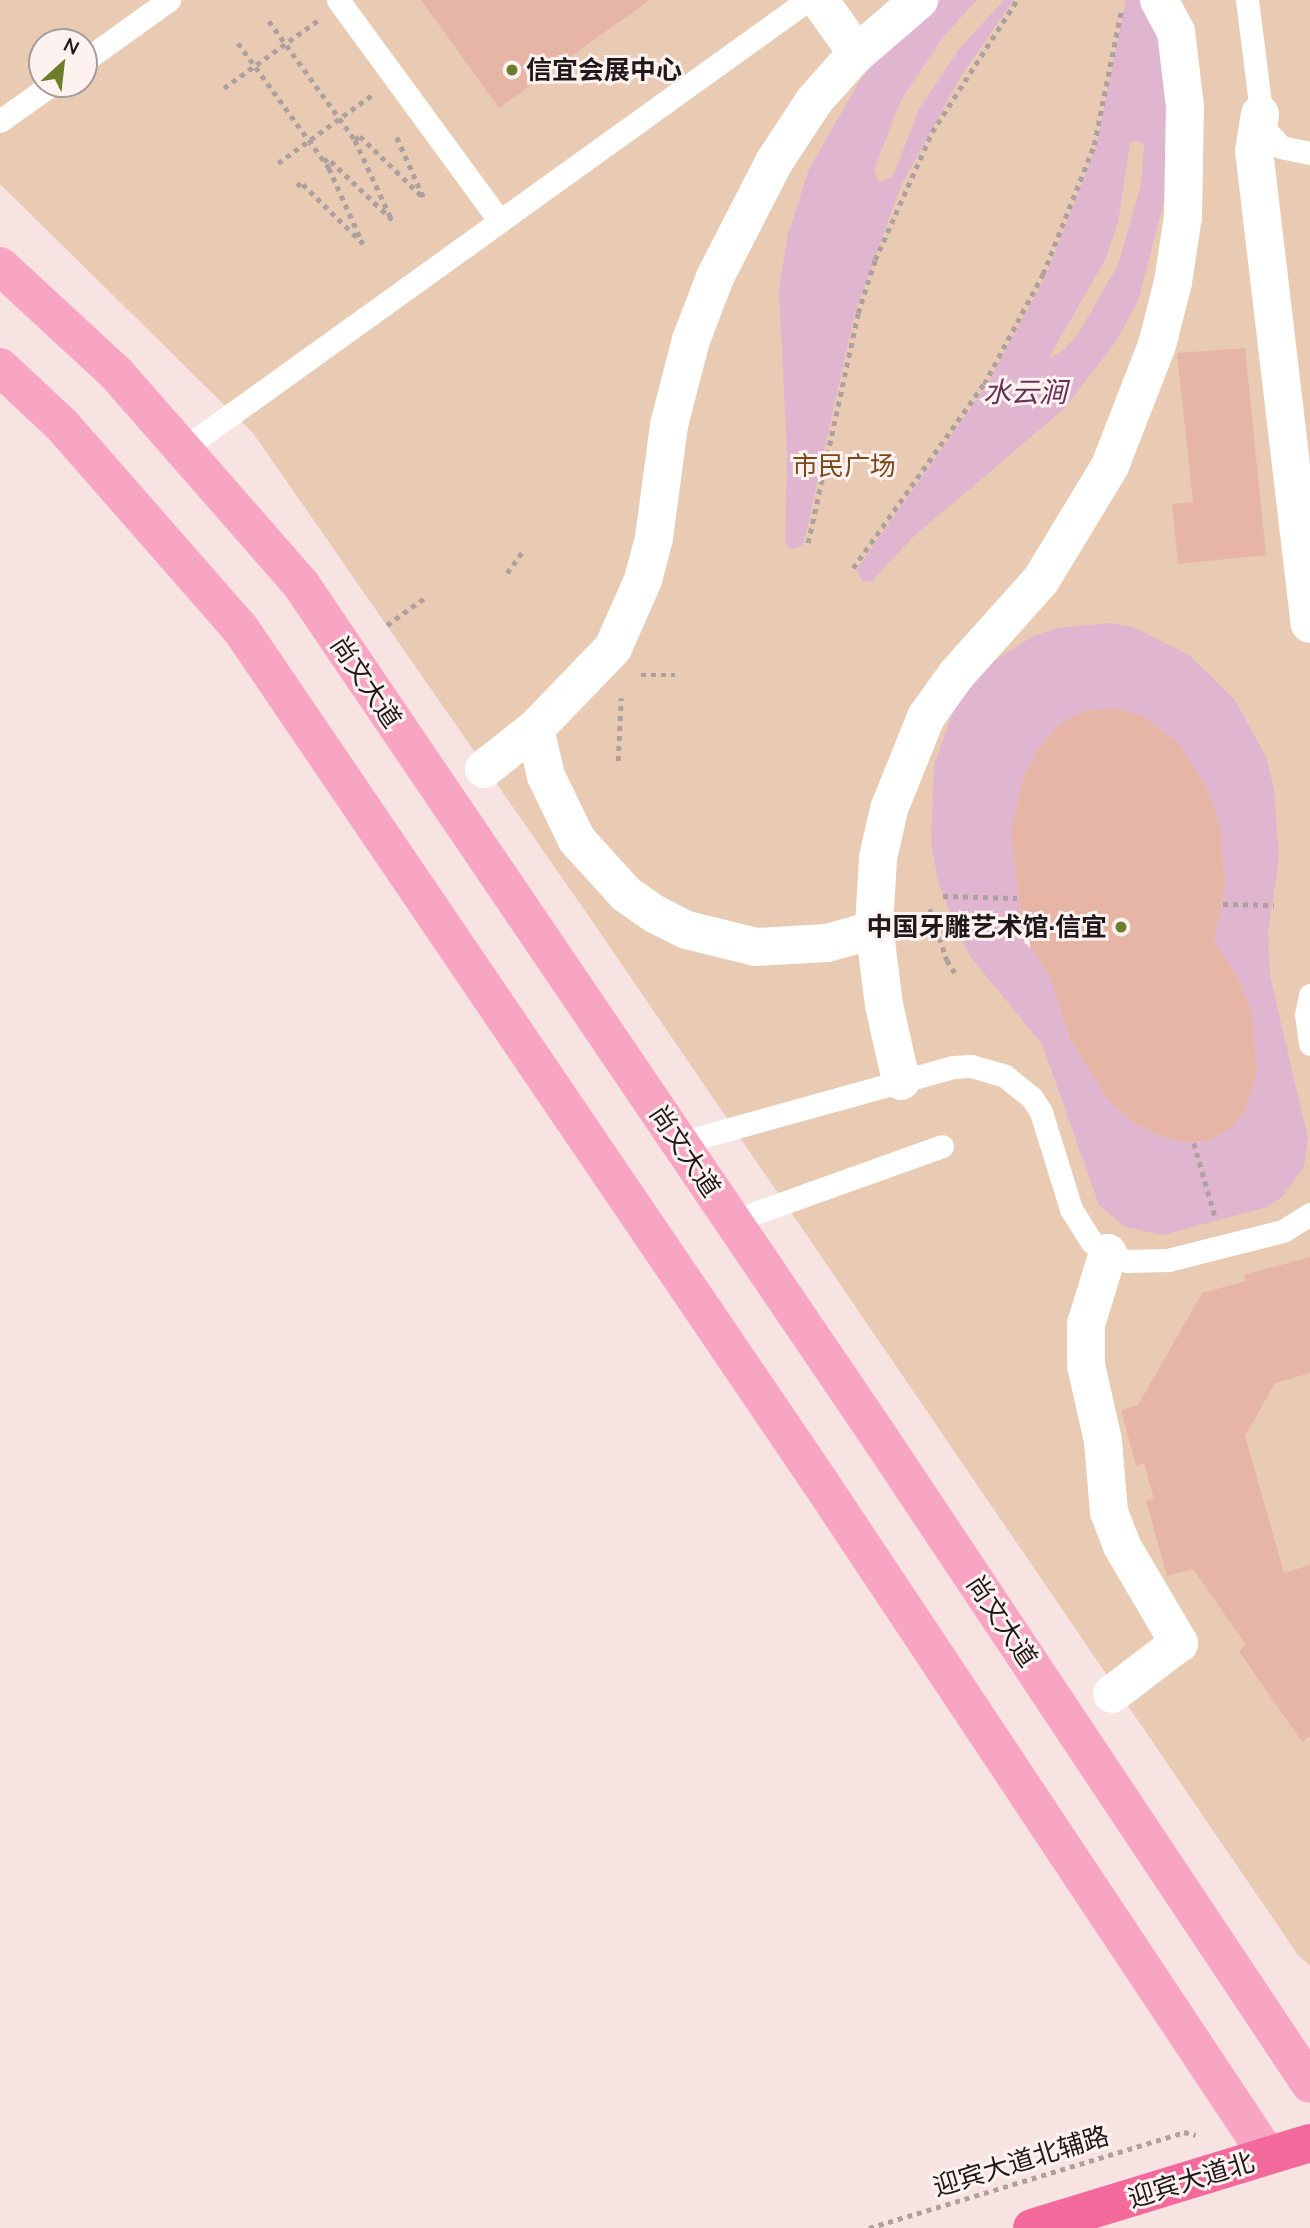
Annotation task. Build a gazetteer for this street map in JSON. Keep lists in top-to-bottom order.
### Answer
{
  "streets": {
    "highway": ["迎宾大道北"],
    "main road": ["尚文大道"],
    "path": ["迎宾大道北辅路"]
  },
  "water": ["水云涧"],
  "parks": ["市民广场"],
  "places": ["信宜会展中心", "中国牙雕艺术馆·信宜"],
  "north": "top right"
}
